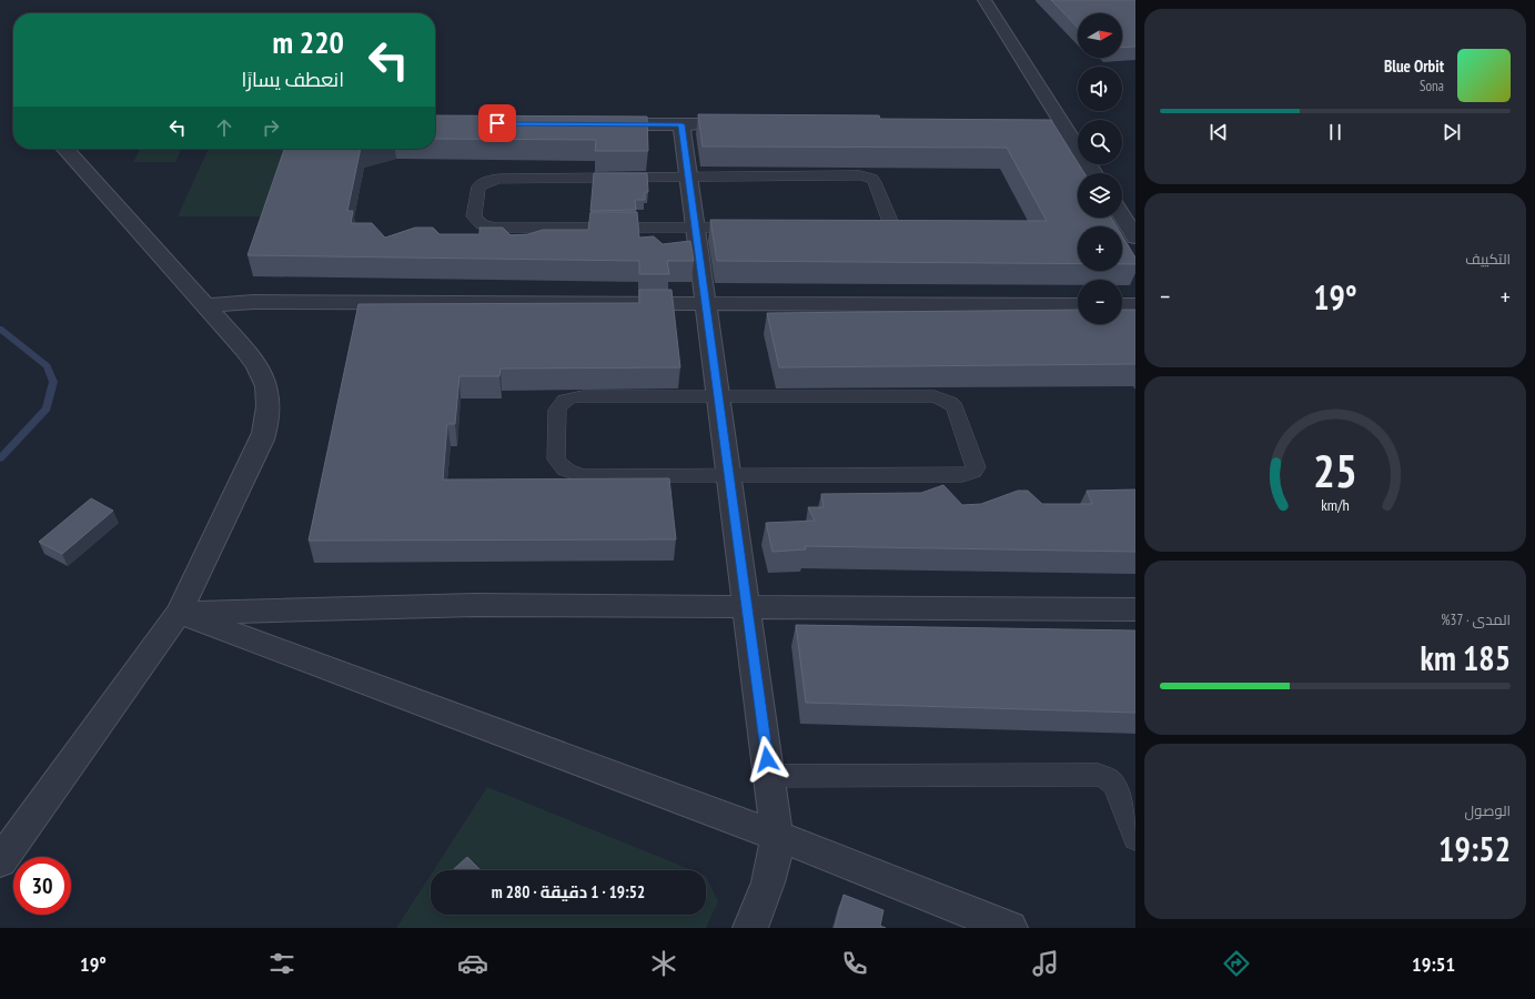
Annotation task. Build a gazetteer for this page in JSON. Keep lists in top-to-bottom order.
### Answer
{
  "north": "right",
  "page": {
    "map_buttons": ["+", "−"],
    "turn": ["220 m", "انعطف يسارًا"],
    "song": ["Blue Orbit", "Sona"],
    "tile": [
      "التكييف",
      ["المدى · 37%", "185 km"],
      ["الوصول", "19:52"]
    ],
    "heat": ["−", "19°", "+"],
    "limit": "30",
    "trip": "19:52 · 1 دقيقة · 280 m",
    "tabs": ["19:51", "19°"],
    "gauge": ["25", "km/h"]
  }
}
